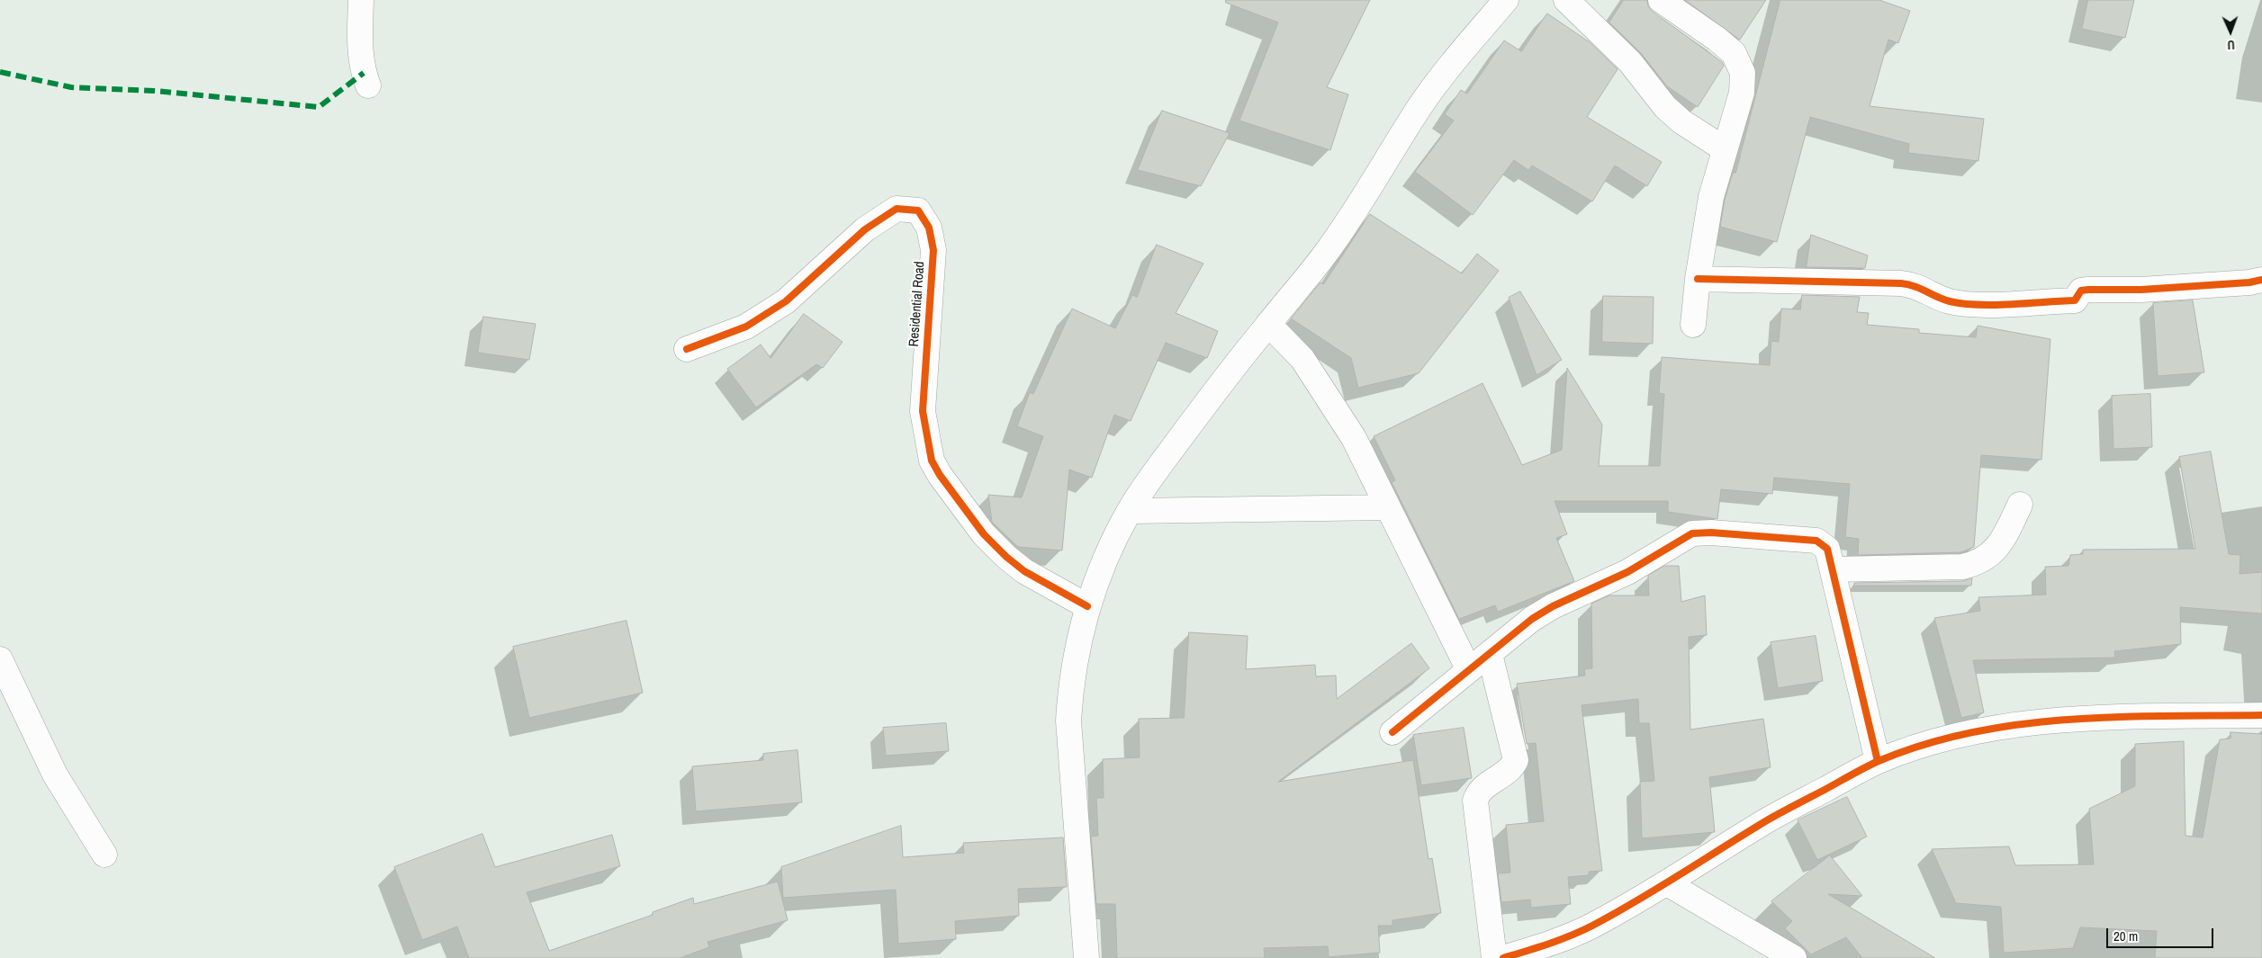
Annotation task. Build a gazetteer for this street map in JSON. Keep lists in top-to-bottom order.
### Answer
{
  "streets": {
    "street": ["Residential Road"]
  },
  "scale_bar": "20 m",
  "north": "bottom"
}
